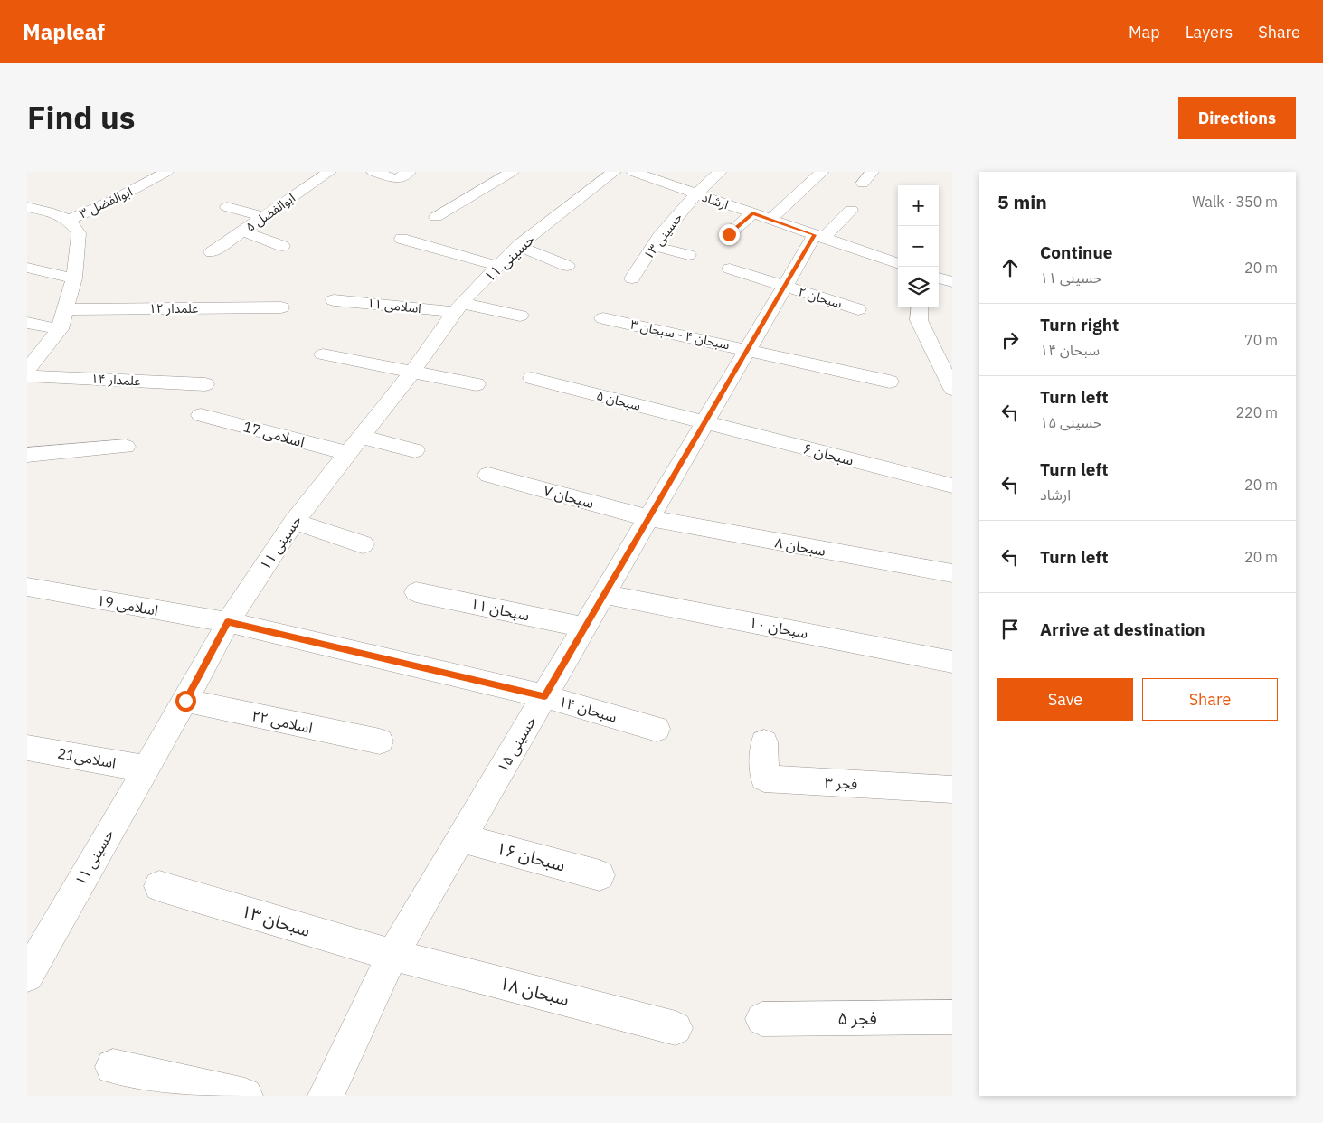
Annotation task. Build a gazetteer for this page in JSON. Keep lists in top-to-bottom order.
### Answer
{
  "streets": {
    "street": [
      "ارشاد",
      "ابوالفضل ۳",
      "ابوالفضل ۵",
      "حسینی ۱۳",
      "حسینی ۱۱",
      "سبحان ۲",
      "اسلامی ۱۱",
      "علمدار ۱۲",
      "سبحان ۴ - سبحان ۳",
      "علمدار ۱۴",
      "سبحان ۵",
      "اسلامی 17",
      "سبحان ۶",
      "سبحان ۷",
      "سبحان ۸",
      "اسلامی ۱9",
      "سبحان ۱۱",
      "سبحان ۱۰",
      "سبحان ۱۴",
      "اسلامی ۲۲",
      "حسینی ۱۵",
      "اسلامی21",
      "فجر ۳",
      "سبحان ۱۶",
      "سبحان ۱۳",
      "سبحان ۱۸",
      "فجر ۵"
    ]
  },
  "crossings": [
    ["ارشاد", "حسینی ۱۳"],
    ["ارشاد", "حسینی ۱۵"],
    ["حسینی ۱۱", "اسلامی ۱۱"],
    ["حسینی ۱۱", "اسلامی 17"],
    ["حسینی ۱۱", "اسلامی ۱9"],
    ["حسینی ۱۱", "سبحان ۱۴"],
    ["حسینی ۱۱", "اسلامی ۲۲"],
    ["حسینی ۱۱", "اسلامی21"],
    ["سبحان ۲", "حسینی ۱۵"],
    ["سبحان ۴ - سبحان ۳", "حسینی ۱۵"],
    ["سبحان ۵", "سبحان ۶"],
    ["سبحان ۵", "حسینی ۱۵"],
    ["سبحان ۶", "حسینی ۱۵"],
    ["سبحان ۷", "سبحان ۸"],
    ["سبحان ۷", "حسینی ۱۵"],
    ["سبحان ۸", "حسینی ۱۵"],
    ["اسلامی ۱9", "سبحان ۱۴"],
    ["سبحان ۱۱", "حسینی ۱۵"],
    ["سبحان ۱۰", "حسینی ۱۵"],
    ["سبحان ۱۴", "حسینی ۱۵"],
    ["حسینی ۱۵", "سبحان ۱۶"],
    ["حسینی ۱۵", "سبحان ۱۳"],
    ["حسینی ۱۵", "سبحان ۱۸"],
    ["سبحان ۱۳", "سبحان ۱۸"]
  ],
  "page": {
    "header": "Mapleaf",
    "nav": ["Map", "Layers", "Share"],
    "title": "Find us",
    "buttons": [
      "Directions",
      ["Save", "Share"]
    ],
    "heading": ["5 min", "Walk · 350 m"],
    "map_buttons": ["+", "−"],
    "list": [
      ["Continue", "حسینی ۱۱", "20 m"],
      ["Turn right", "سبحان ۱۴", "70 m"],
      ["Turn left", "حسینی ۱۵", "220 m"],
      ["Turn left", "ارشاد", "20 m"],
      ["Turn left", "20 m"],
      "Arrive at destination"
    ]
  }
}
